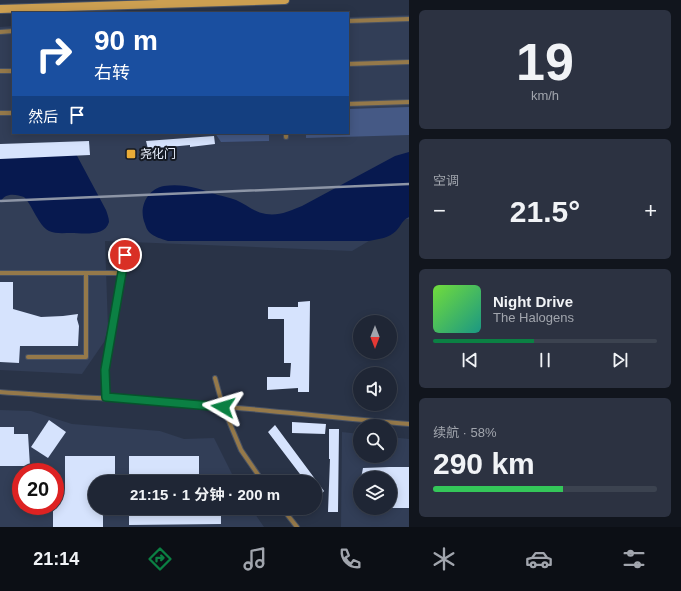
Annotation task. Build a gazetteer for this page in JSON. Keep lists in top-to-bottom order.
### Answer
{
  "places": {
    "transit": ["尧化门"]
  },
  "north": "bottom",
  "page": {
    "tile": [
      ["19", "km/h"],
      "空调",
      ["续航 · 58%", "290 km"]
    ],
    "turn": ["90 m", "右转"],
    "then": "然后",
    "heat": ["−", "21.5°", "+"],
    "song": ["Night Drive", "The Halogens"],
    "limit": "20",
    "trip": "21:15 · 1 分钟 · 200 m",
    "tabs": "21:14"
  }
}
